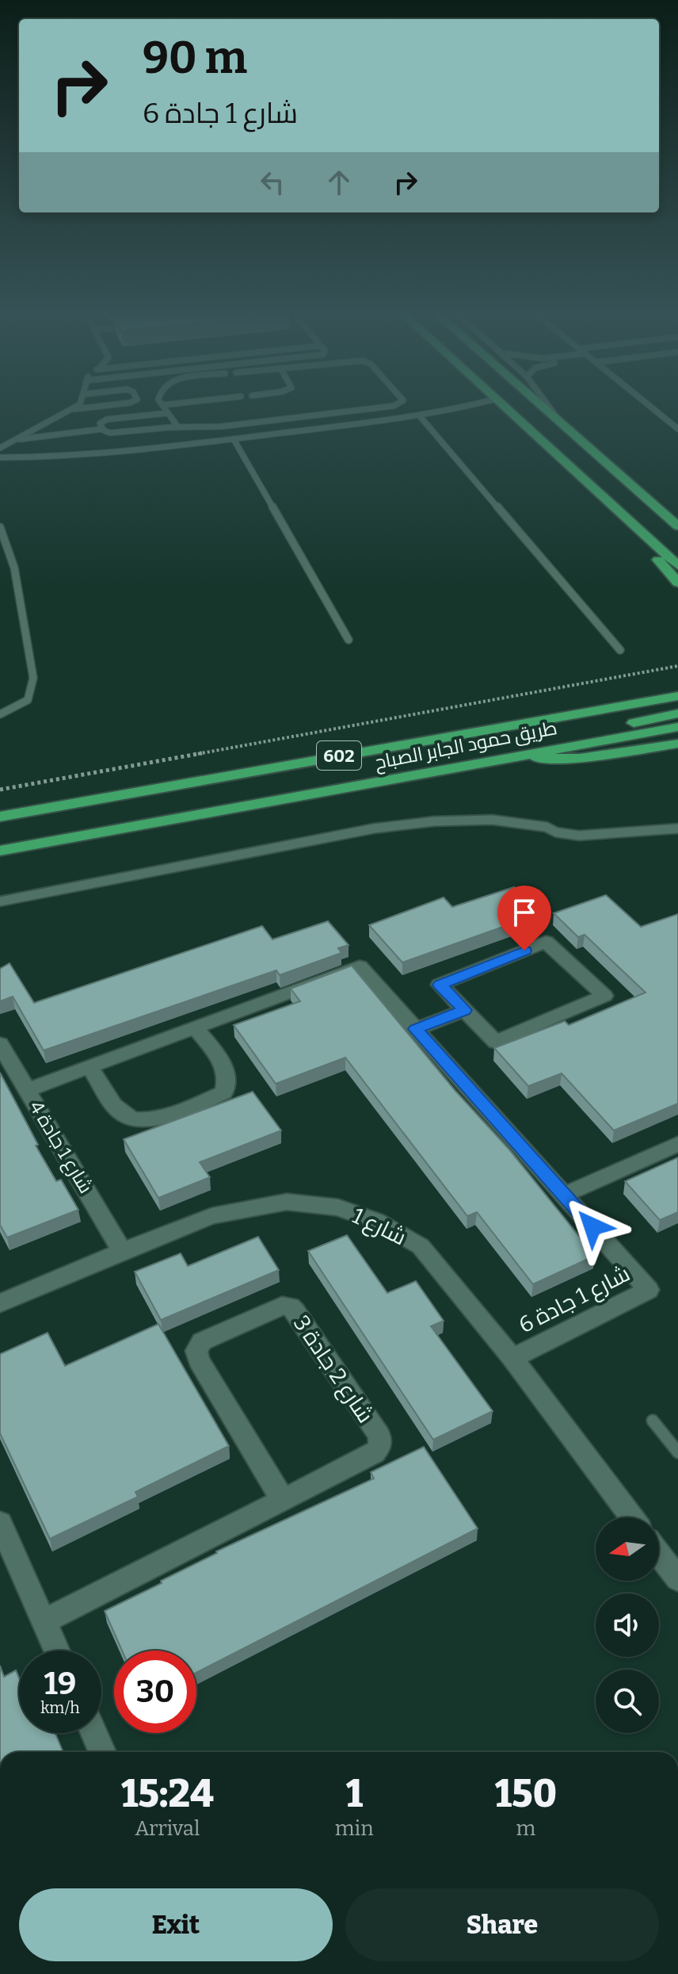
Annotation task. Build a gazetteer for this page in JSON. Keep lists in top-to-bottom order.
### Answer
{
  "streets": {
    "main road": ["طريق حمود الجابر الصباح", "602"],
    "street": [
      "شارع 1 جادة 4",
      "شارع 1",
      "شارع 1 جادة 6",
      "شارع 2 جادة 3"
    ]
  },
  "crossings": [
    ["شارع 1 جادة 4", "شارع 1"],
    ["شارع 1 جادة 4", "شارع 1 جادة 6"],
    ["شارع 1", "شارع 1 جادة 6"]
  ],
  "north": "left",
  "page": {
    "turn": ["90 m", "شارع 1 جادة 6"],
    "speed": "19 km/h",
    "limit": "30",
    "eta": [
      "15:24",
      "Arrival",
      "1",
      "min",
      "150",
      "m"
    ],
    "buttons": ["Exit", "Share"]
  }
}
